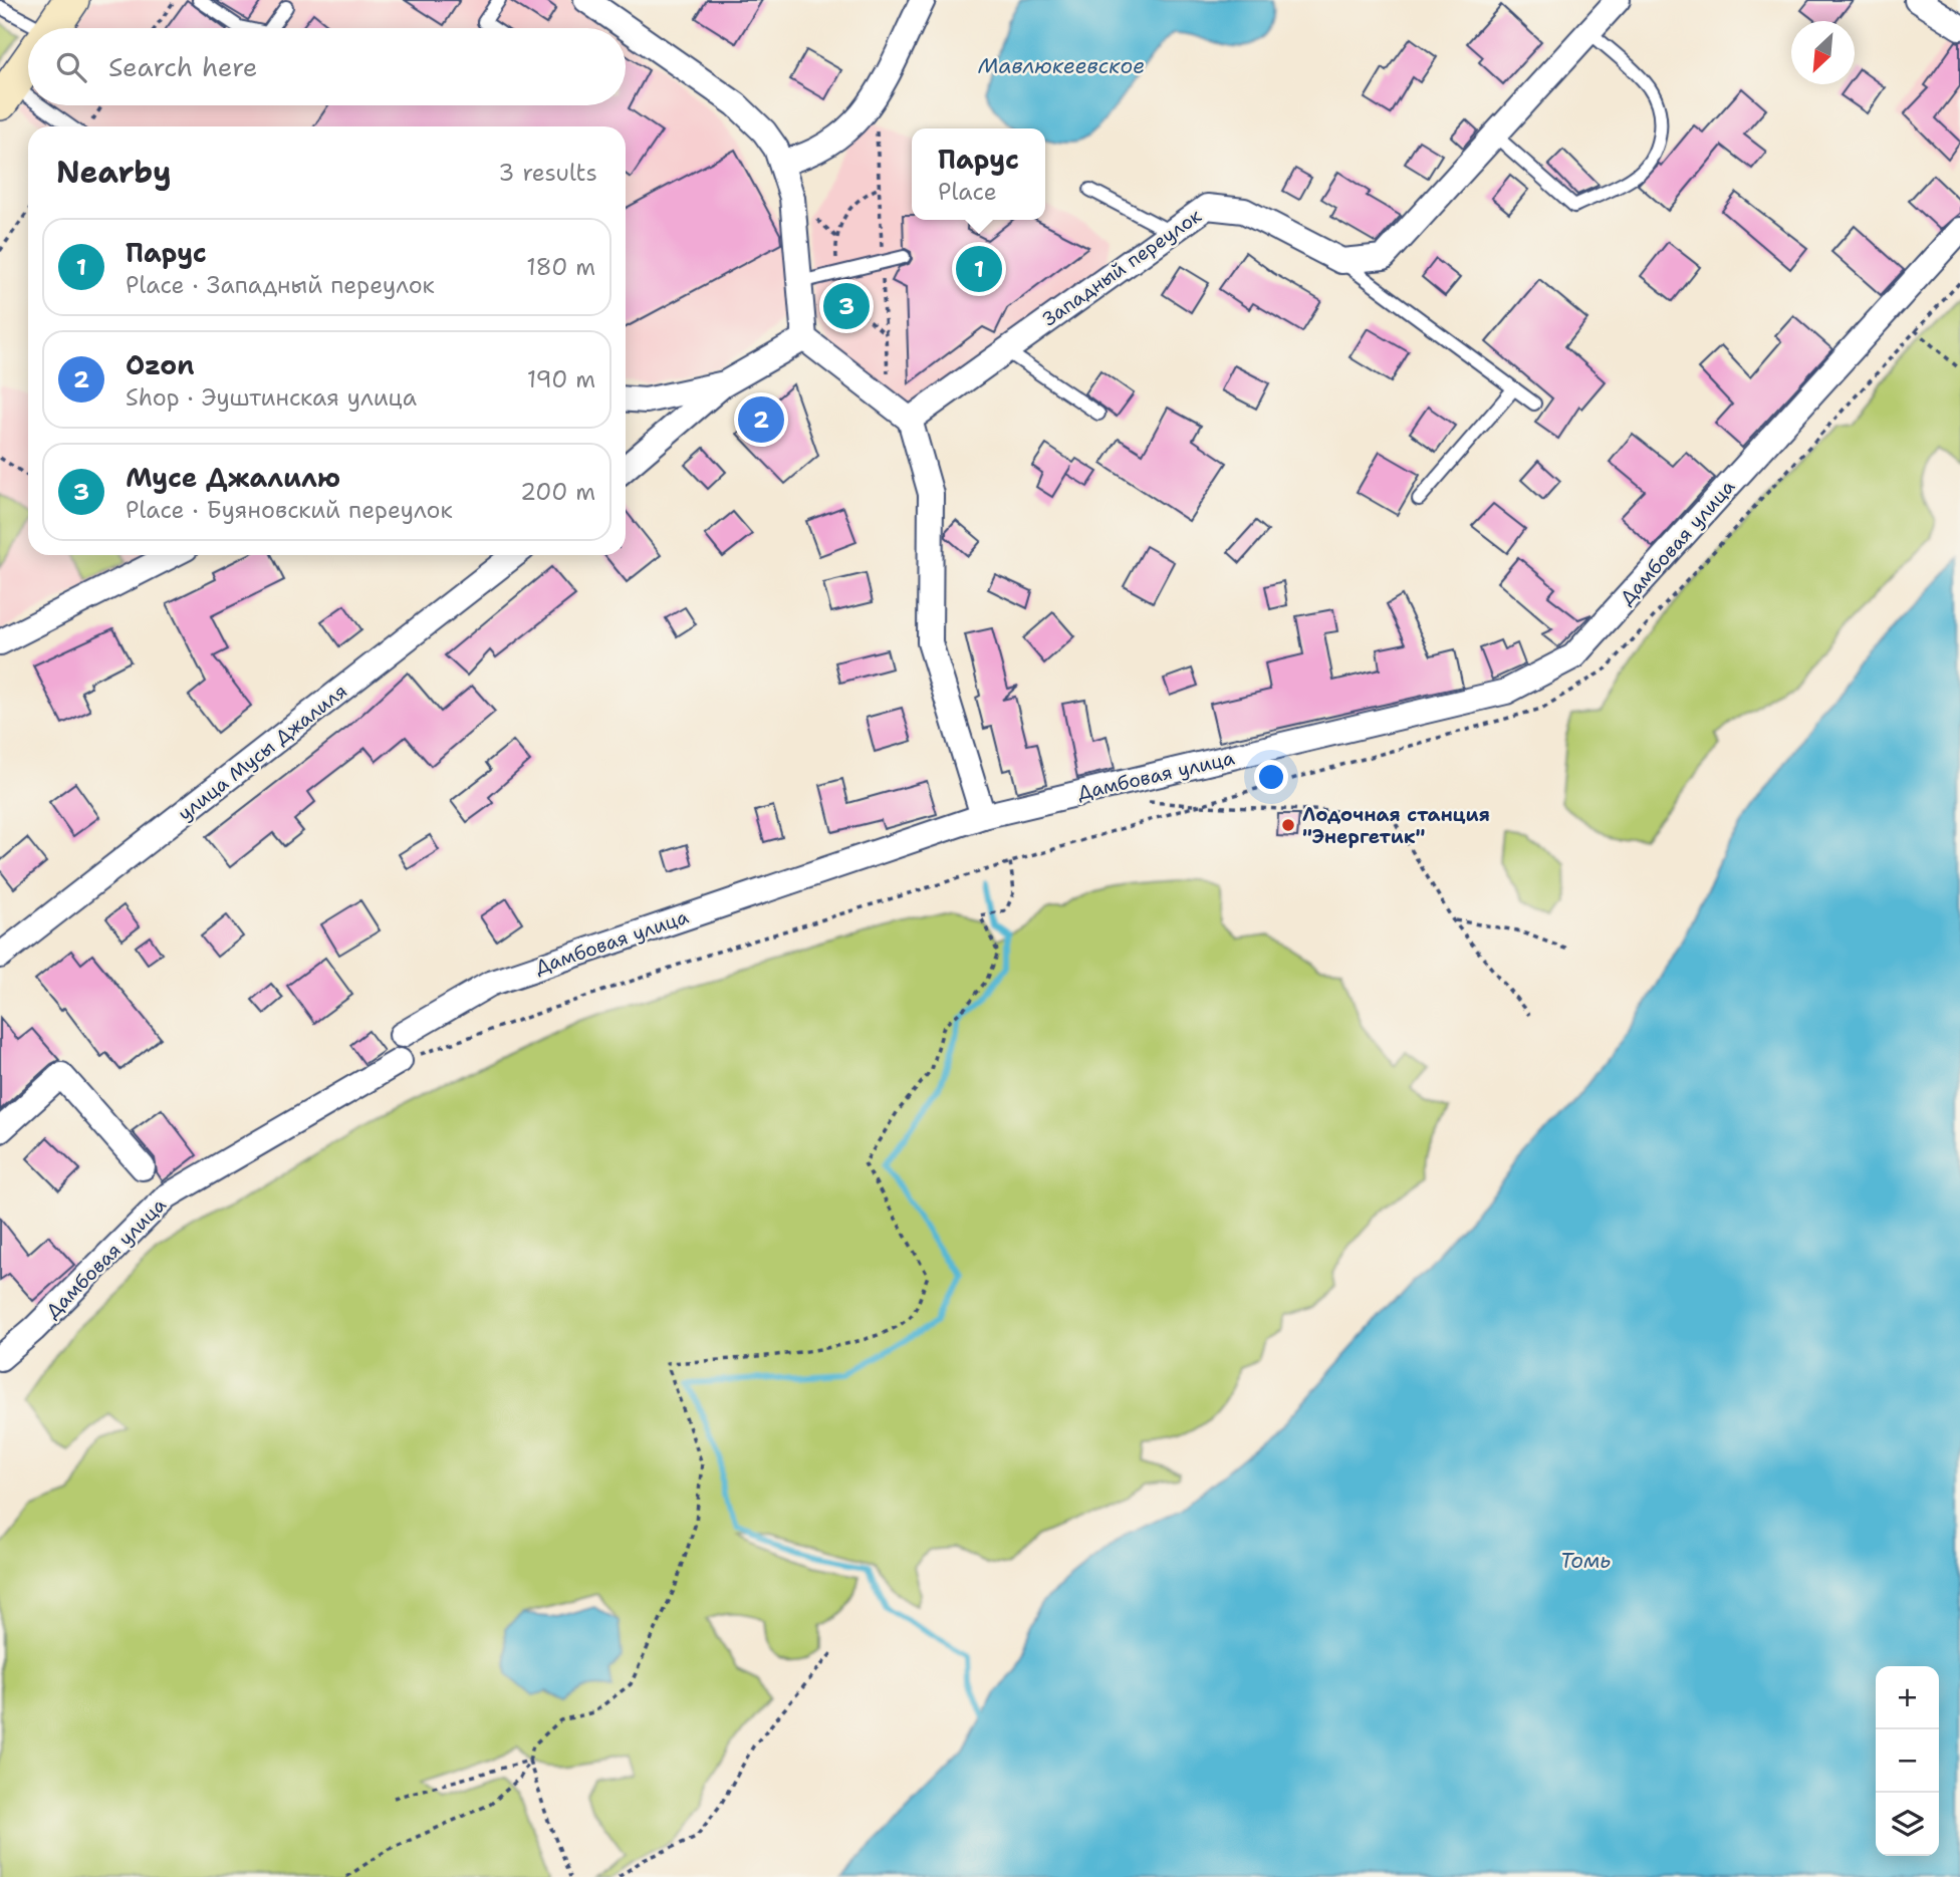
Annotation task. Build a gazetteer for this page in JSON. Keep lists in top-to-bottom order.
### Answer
{
  "streets": {
    "street": ["Западный переулок", "Дамбовая улица", "улица Мусы Джалиля"]
  },
  "water": ["Мавлюкеевское", "Томь"],
  "places": ["Лодочная станция \"Энергетик\""],
  "north": "bottom left",
  "page": {
    "search": "Search here",
    "heading": ["Nearby", "3 results"],
    "popup": ["Парус", "Place"],
    "list": [
      {
        "mark": "1",
        "name": "Парус",
        "note": "Place · Западный переулок",
        "value": "180 m"
      },
      {
        "mark": "2",
        "name": "Ozon",
        "note": "Shop · Эуштинская улица",
        "value": "190 m"
      },
      {
        "mark": "3",
        "name": "Мусе Джалилю",
        "note": "Place · Буяновский переулок",
        "value": "200 m"
      }
    ],
    "pins": ["1", "3", "2"],
    "map_buttons": ["+", "−"]
  }
}
